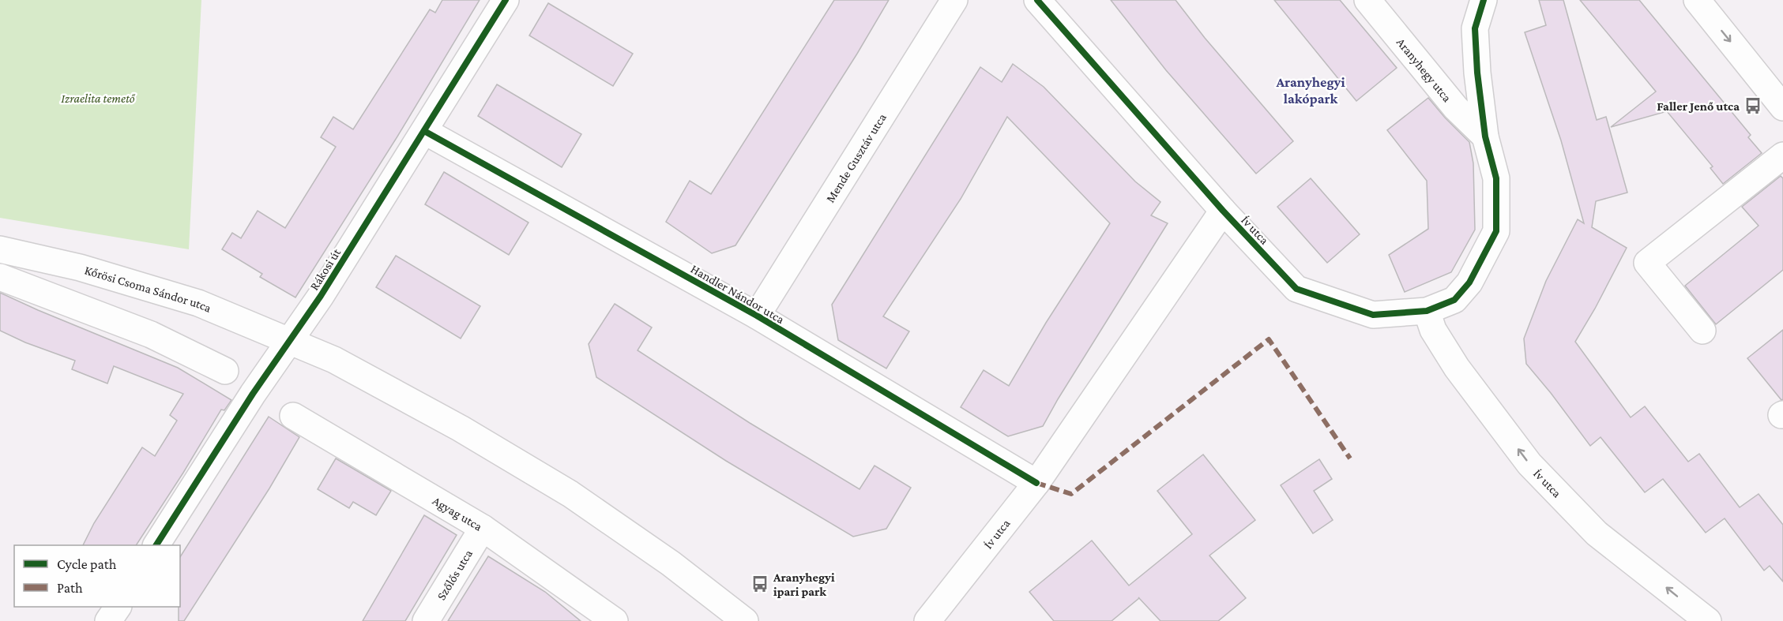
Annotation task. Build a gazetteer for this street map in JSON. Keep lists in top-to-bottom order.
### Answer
{
  "streets": {
    "street": [
      "Aranyhegy utca",
      "Mende Gusztáv utca",
      "Ív utca",
      "Rákosi út",
      "Kőrösi Csoma Sándor utca",
      "Handler Nándor utca",
      "Agyag utca",
      "Szőlős utca"
    ]
  },
  "crossings": [
    ["Aranyhegy utca", "Ív utca"],
    ["Mende Gusztáv utca", "Handler Nándor utca"],
    ["Ív utca", "Handler Nándor utca"],
    ["Rákosi út", "Kőrösi Csoma Sándor utca"],
    ["Rákosi út", "Handler Nándor utca"],
    ["Agyag utca", "Szőlős utca"]
  ],
  "districts": ["Aranyhegyi lakópark"],
  "parks": ["Izraelita temető"],
  "places": {
    "bus stop": ["Faller Jenő utca", "Aranyhegyi ipari park"]
  },
  "legend": ["Cycle path", "Path"]
}
